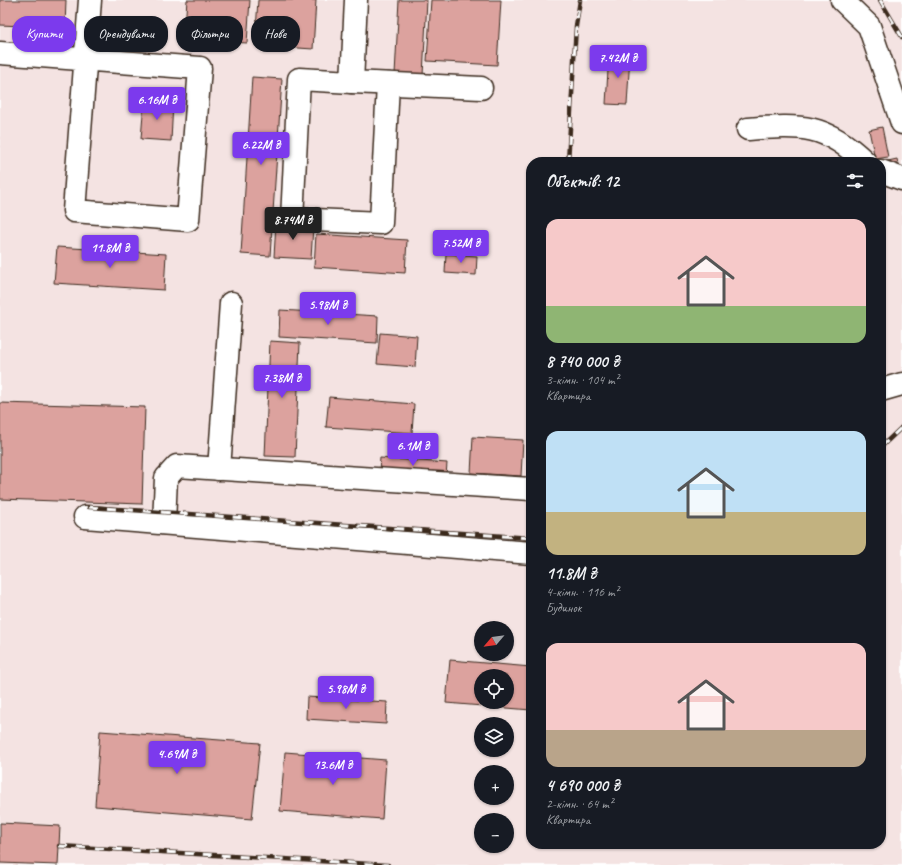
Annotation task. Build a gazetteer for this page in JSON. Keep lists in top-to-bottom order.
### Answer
{
  "north": "bottom left",
  "page": {
    "chip": [
      "Купити",
      "Орендувати",
      "Фільтри",
      "Нове"
    ],
    "price": [
      "7.42M ₴",
      "6.16M ₴",
      "6.22M ₴",
      "8.74M ₴",
      "7.52M ₴",
      "11.8M ₴",
      "5.98M ₴",
      "7.38M ₴",
      "6.1M ₴",
      "5.98M ₴",
      "4.69M ₴",
      "13.6M ₴"
    ],
    "heading": "Об’єктів: 12",
    "list": [
      {
        "name": "8 740 000 ₴",
        "note": "3-кімн. · 104 m² · Квартира"
      },
      {
        "name": "11.8M ₴",
        "note": "4-кімн. · 116 m² · Будинок"
      },
      {
        "name": "4 690 000 ₴",
        "note": "2-кімн. · 64 m² · Квартира"
      }
    ],
    "map_buttons": ["+", "−"]
  }
}
